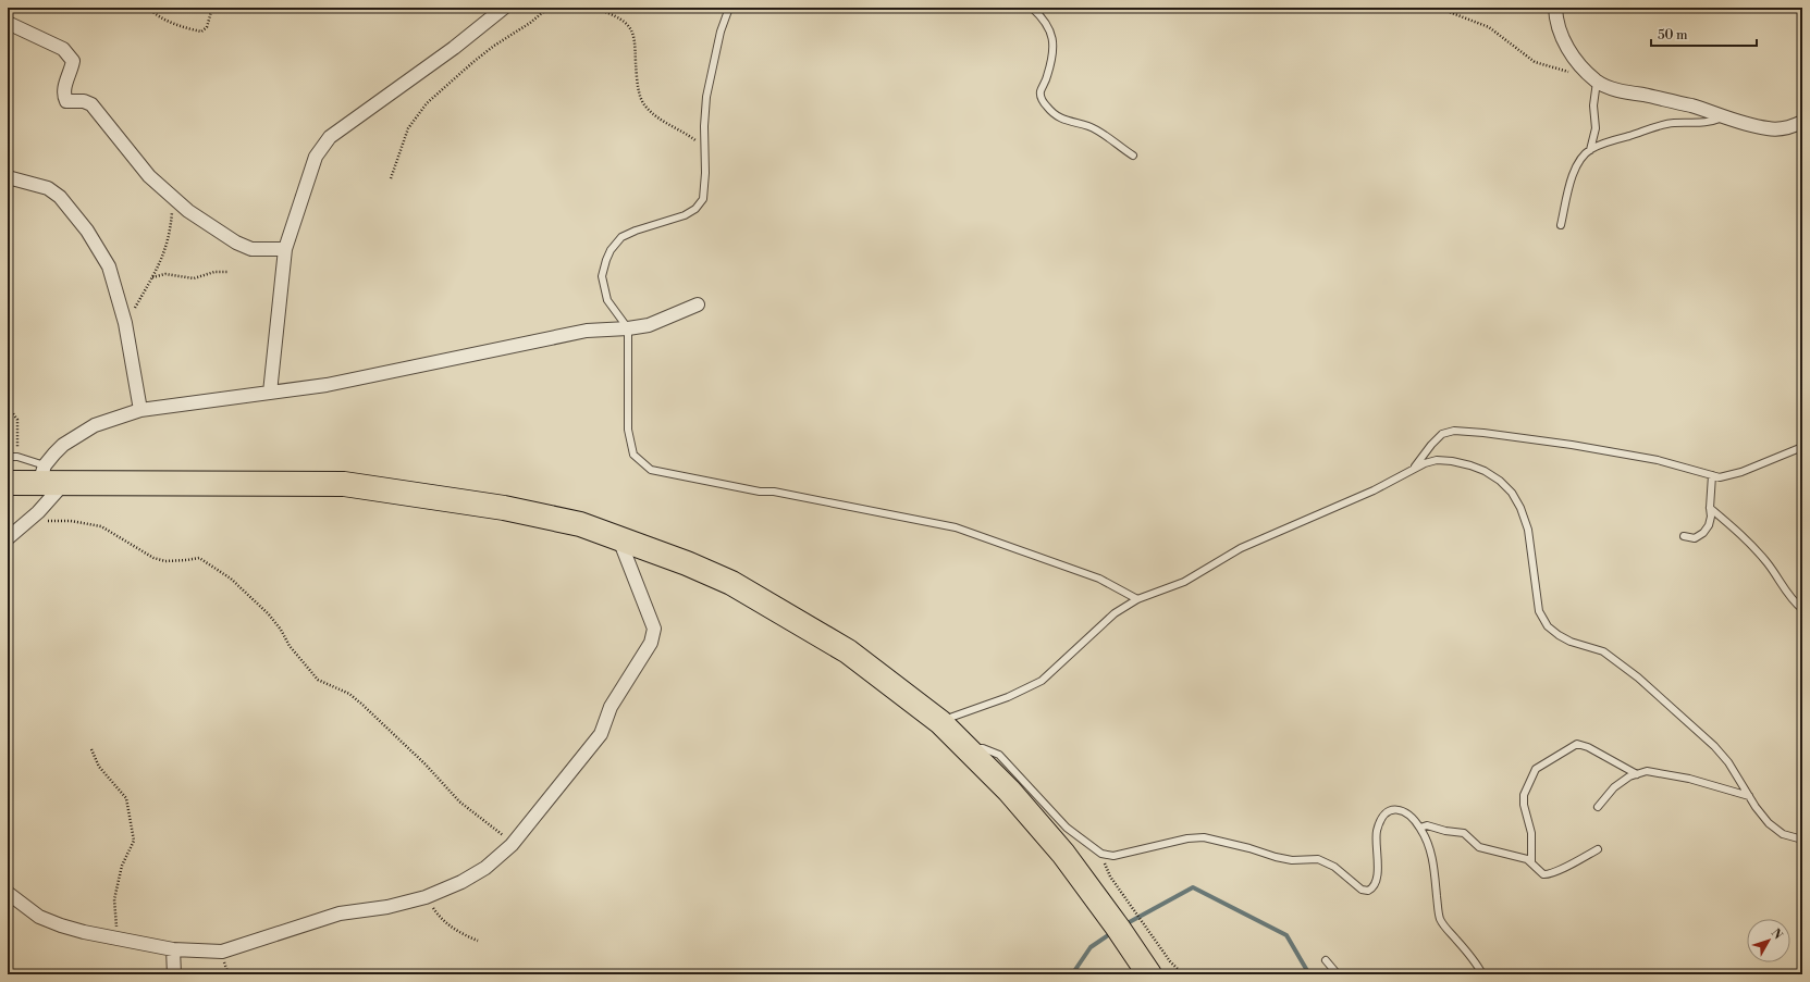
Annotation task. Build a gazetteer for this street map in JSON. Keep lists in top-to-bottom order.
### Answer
{
  "scale_bar": "50 m",
  "north": "top right"
}
